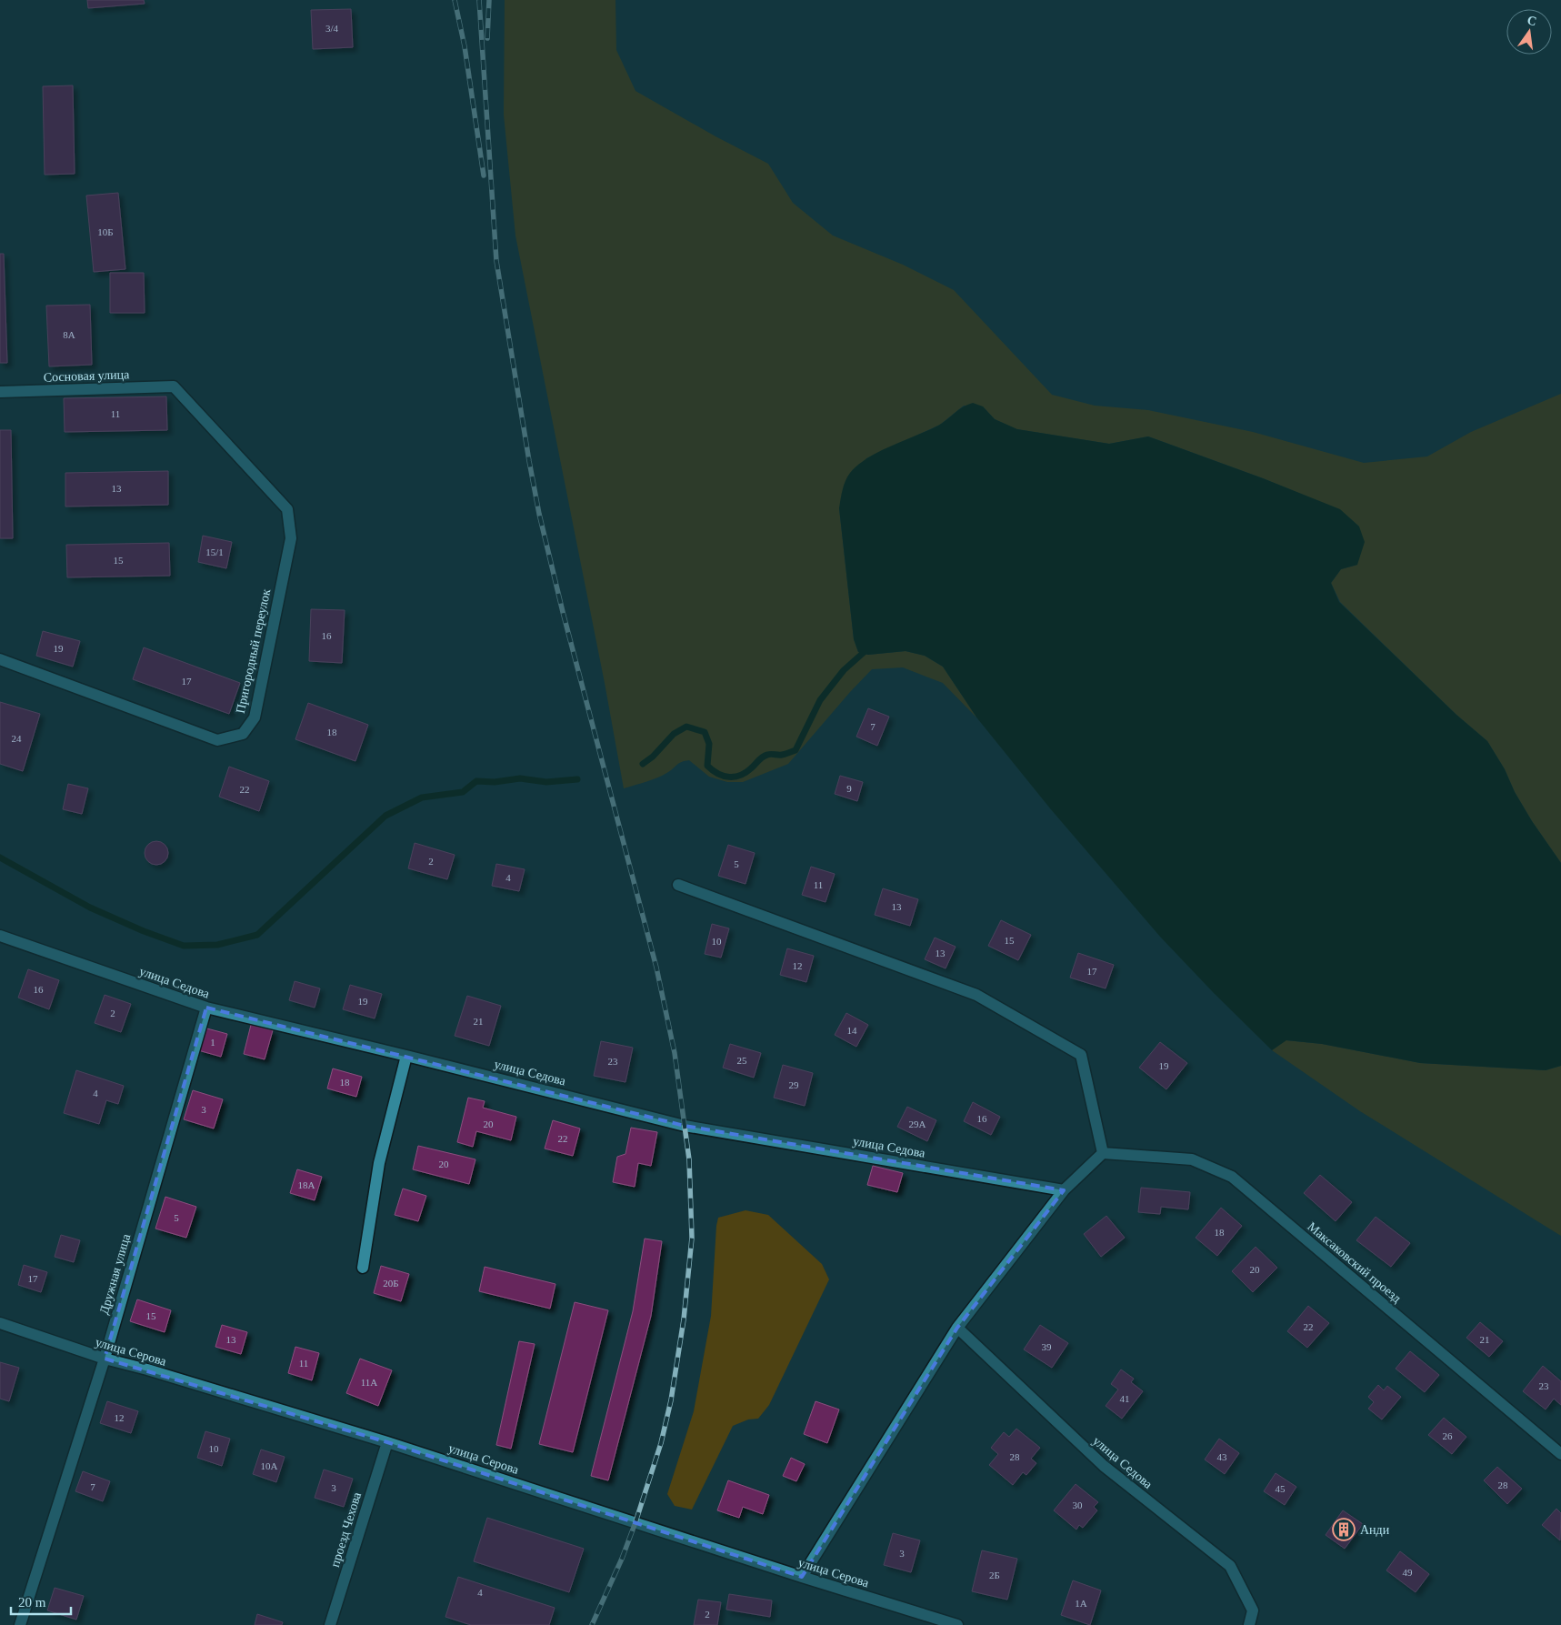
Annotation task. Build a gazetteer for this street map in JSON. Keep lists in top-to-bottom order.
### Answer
{
  "streets": {
    "street": [
      "Сосновая улица",
      "Пригородный переулок",
      "улица Седова",
      "Максаковский проезд",
      "Дружная улица",
      "улица Серова",
      "проезд Чехова"
    ]
  },
  "crossings": [
    ["Сосновая улица", "Пригородный переулок"],
    ["улица Седова", "Дружная улица"],
    ["Дружная улица", "улица Серова"],
    ["улица Серова", "проезд Чехова"]
  ],
  "places": {
    "building": ["Анди"]
  },
  "house_numbers": [
    "3/4",
    "10Б",
    "8А",
    "11",
    "13",
    "15/1",
    "15",
    "16",
    "19",
    "17",
    "7",
    "18",
    "24",
    "9",
    "22",
    "2",
    "5",
    "4",
    "11",
    "13",
    "15",
    "10",
    "13",
    "12",
    "17",
    "16",
    "19",
    "2",
    "21",
    "14",
    "1",
    "25",
    "23",
    "19",
    "18",
    "29",
    "4",
    "3",
    "16",
    "20",
    "29А",
    "22",
    "20",
    "18А",
    "5",
    "18",
    "20",
    "17",
    "20Б",
    "15",
    "22",
    "13",
    "21",
    "39",
    "11",
    "11А",
    "23",
    "41",
    "12",
    "26",
    "10",
    "28",
    "43",
    "10А",
    "28",
    "7",
    "3",
    "45",
    "30",
    "3",
    "49",
    "2Б",
    "4",
    "1А",
    "2"
  ],
  "scale_bar": "20 m",
  "north": "top"
}
